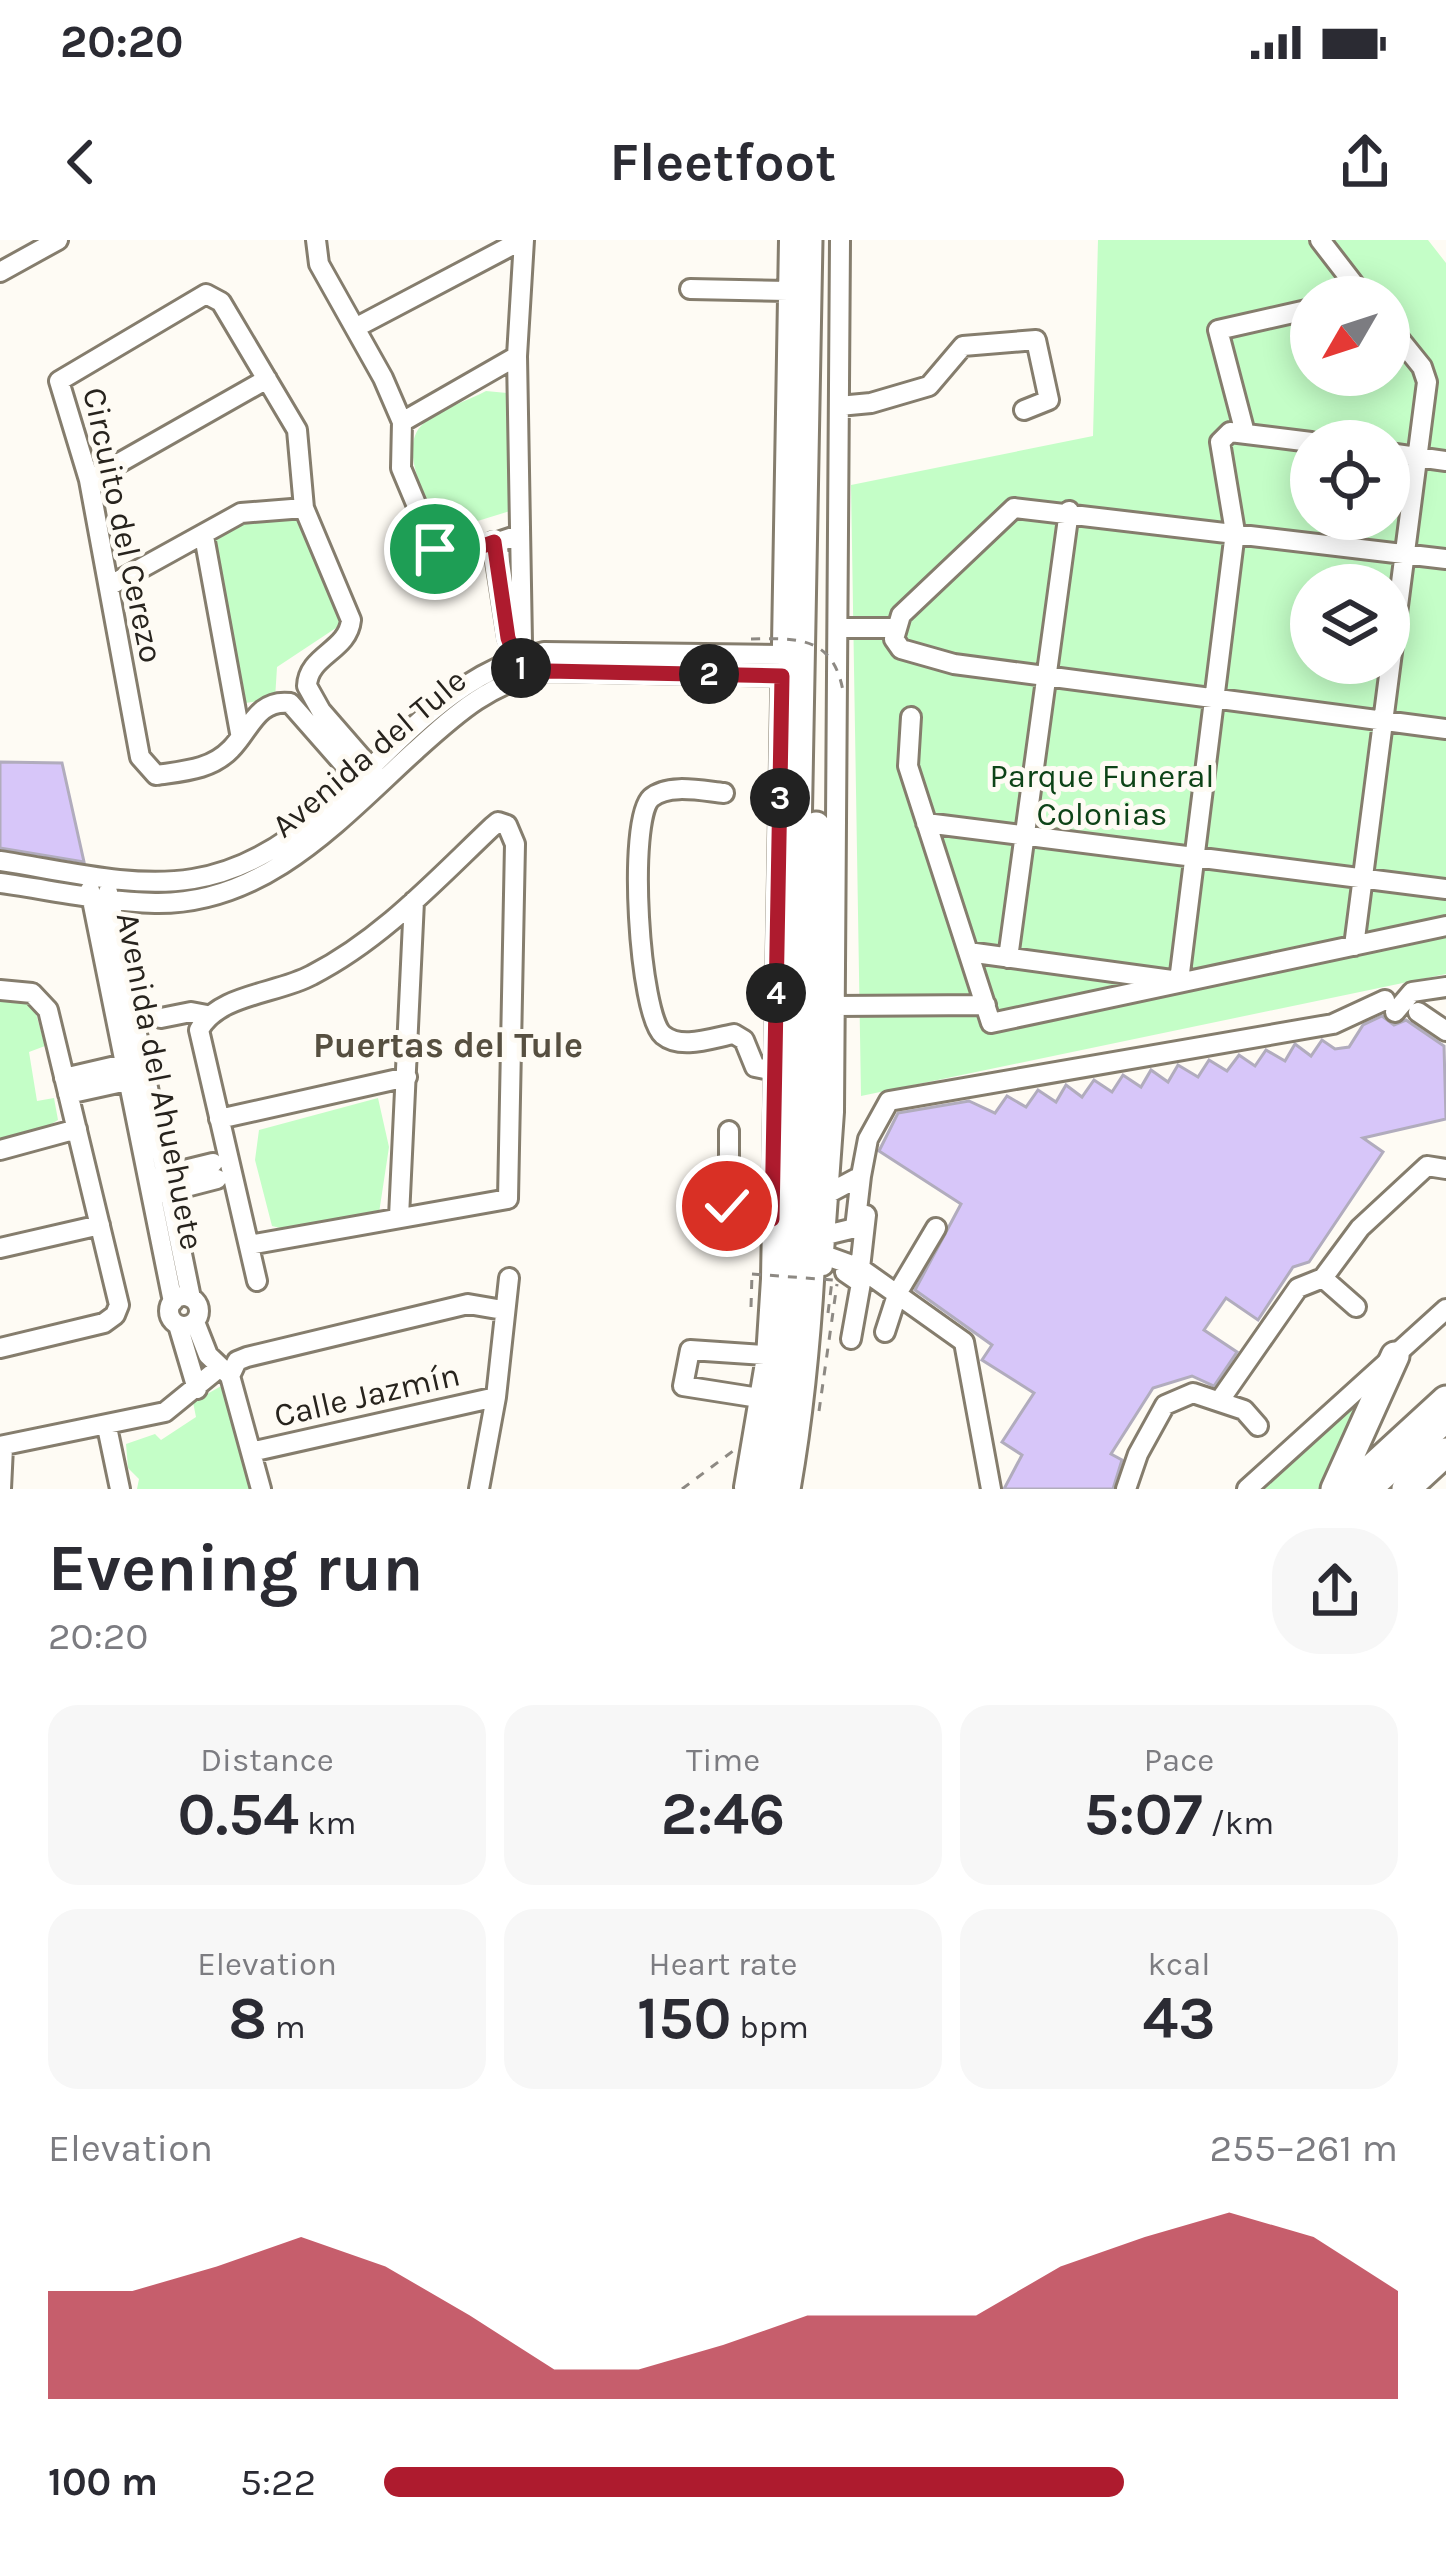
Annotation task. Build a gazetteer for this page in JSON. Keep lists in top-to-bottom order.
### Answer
{
  "streets": {
    "street": [
      "Circuito del Cerezo",
      "Avenida del Tule",
      "Avenida del Ahuehuete",
      "Calle Jazmín"
    ]
  },
  "crossings": [
    ["Avenida del Tule", "Avenida del Ahuehuete"]
  ],
  "districts": ["Puertas del Tule"],
  "parks": ["Parque Funeral Colonias"],
  "north": "bottom left",
  "page": {
    "status": "20:20",
    "header": "Fleetfoot",
    "pins": [
      "1",
      "2",
      "3",
      "4"
    ],
    "heading": ["Evening run", "20:20"],
    "stats": [
      ["Distance", "0.54 km"],
      ["Time", "2:46"],
      ["Pace", "5:07 /km"],
      ["Elevation", "8 m"],
      ["Heart rate", "150 bpm"],
      ["kcal", "43"]
    ],
    "chart": ["Elevation", "255–261 m"],
    "list": [
      {
        "name": "100 m",
        "note": "5:22"
      }
    ]
  }
}
